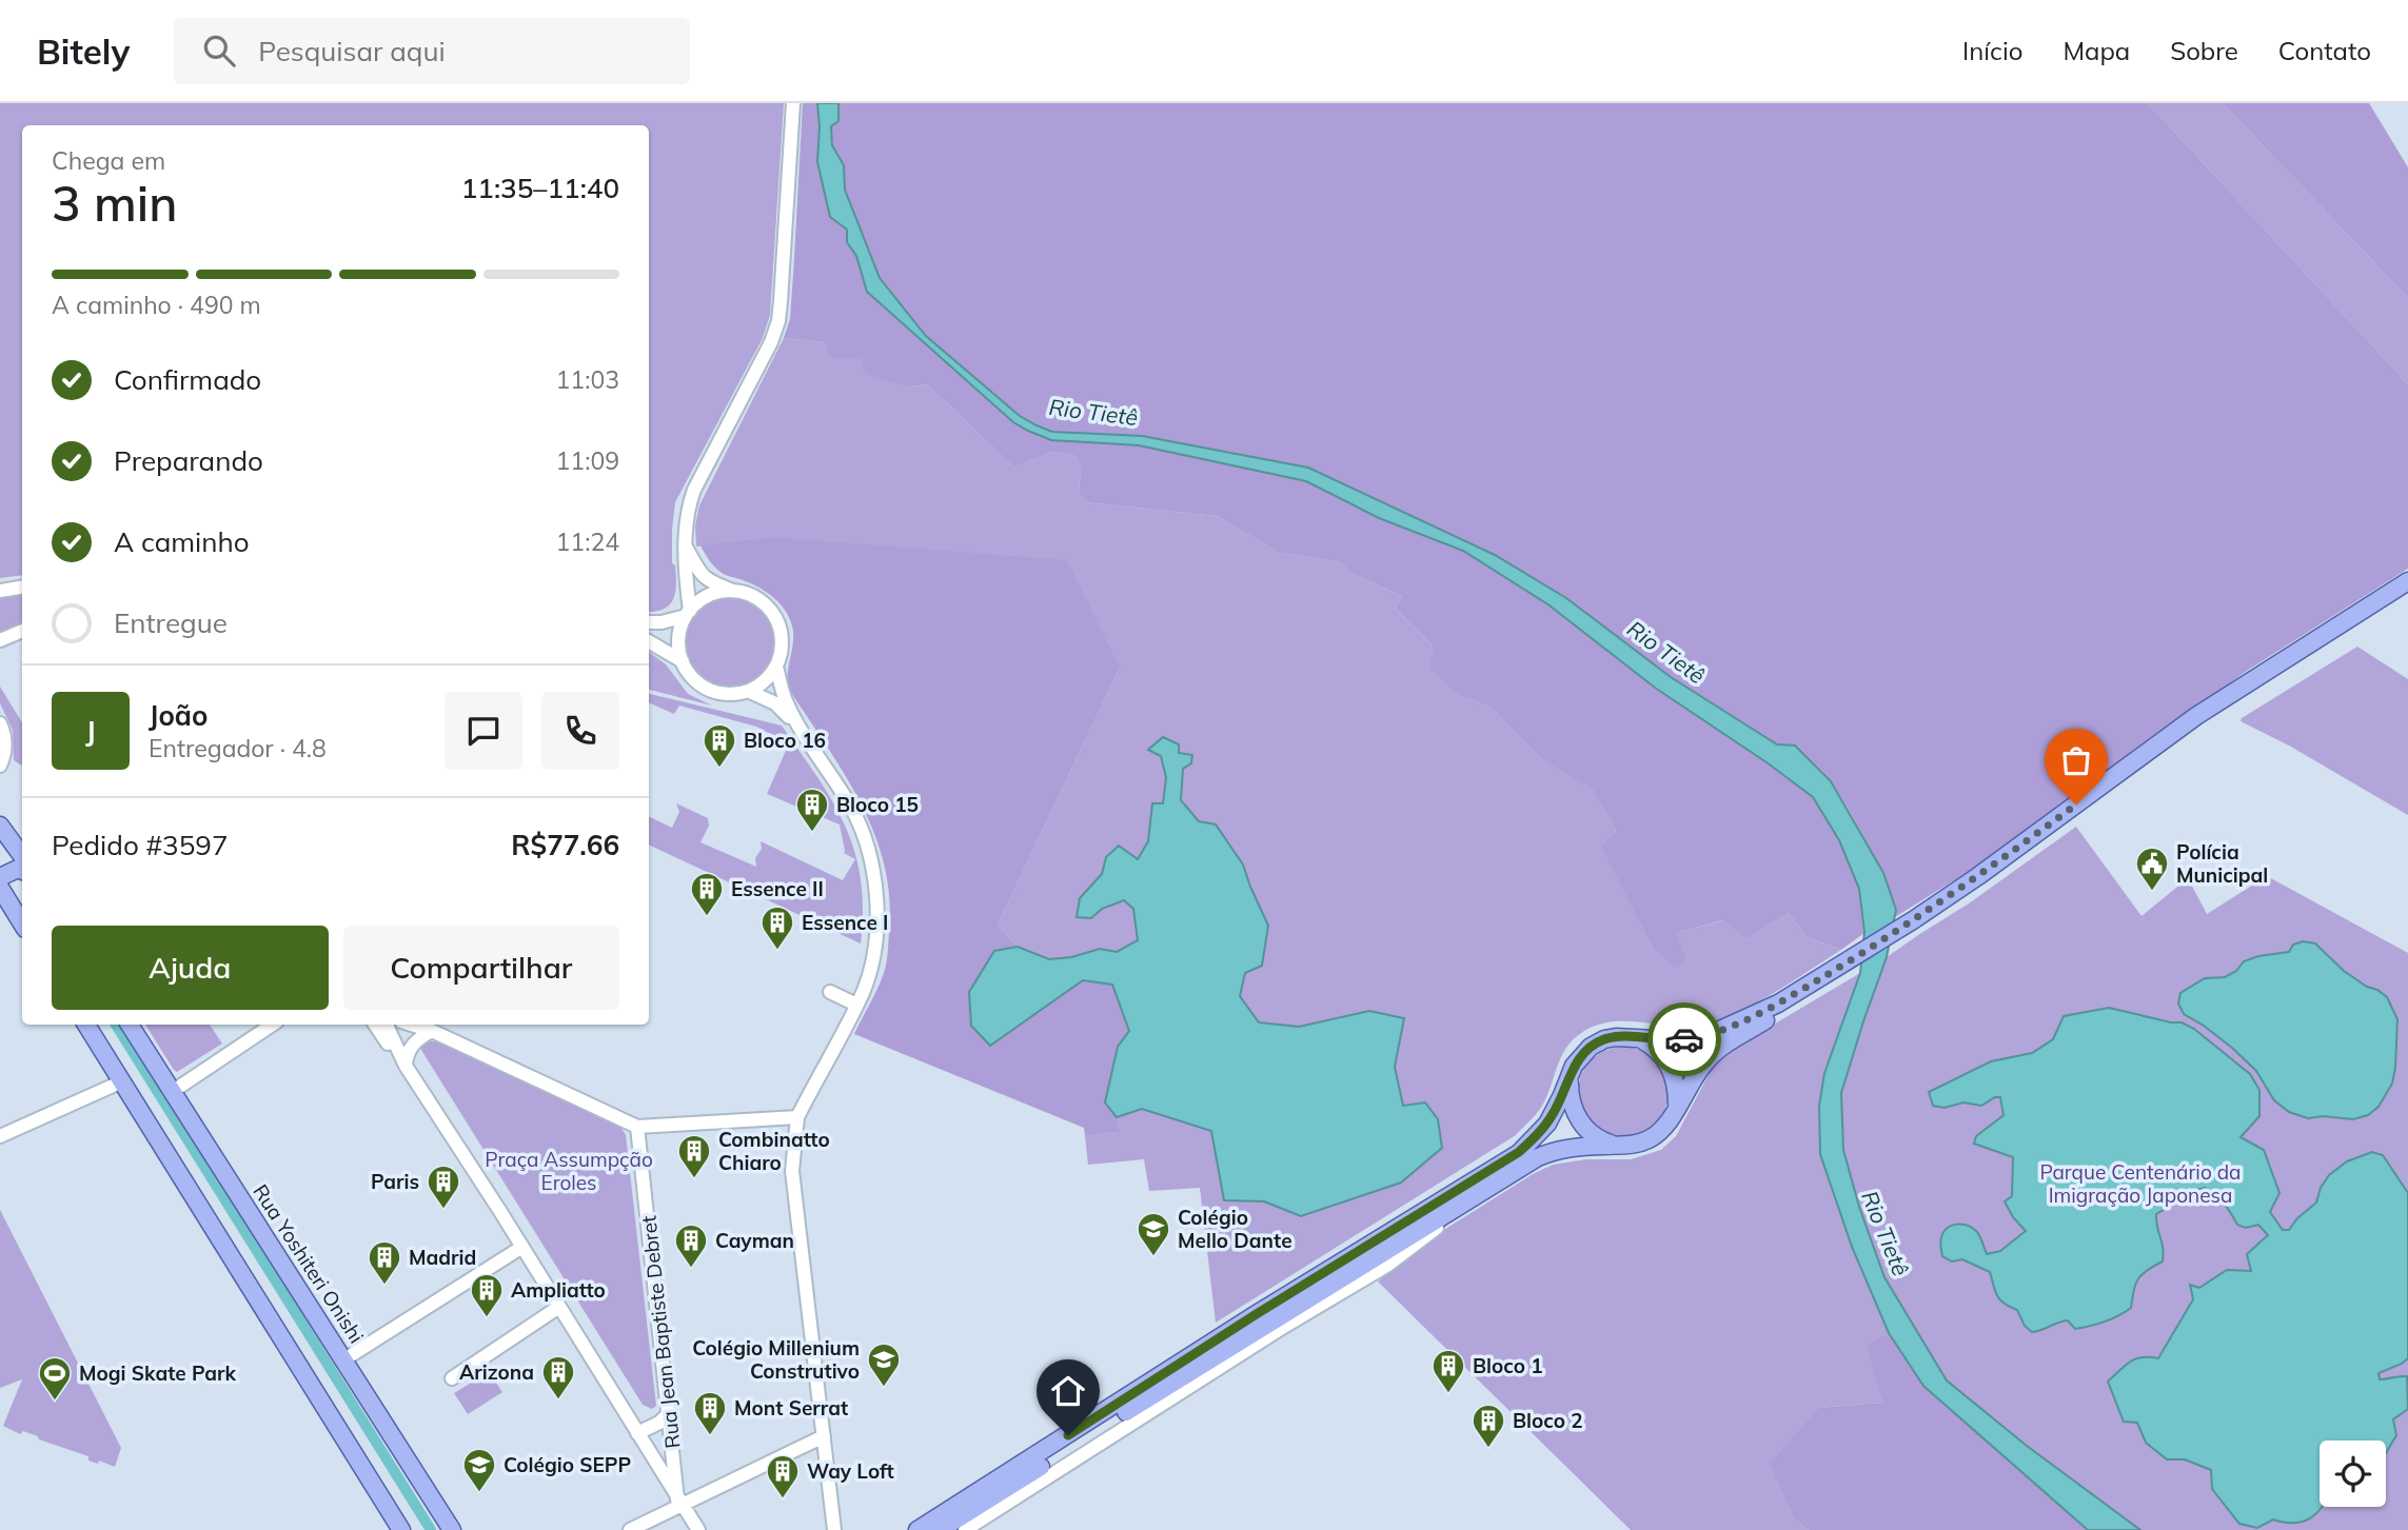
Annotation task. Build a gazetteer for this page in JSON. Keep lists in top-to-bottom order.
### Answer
{
  "streets": {
    "main road": ["Rua Yoshiteri Onishi"],
    "street": ["Rua Jean Baptiste Debret"]
  },
  "water": ["Rio Tietê"],
  "parks": ["Praça Assumpção Eroles", "Parque Centenário da Imigração Japonesa"],
  "places": {
    "building": [
      "Bloco 16",
      "Bloco 15",
      "Essence II",
      "Essence I",
      "Combinatto Chiaro",
      "Paris",
      "Cayman",
      "Madrid",
      "Ampliatto",
      "Bloco 1",
      "Arizona",
      "Mont Serrat",
      "Bloco 2",
      "Way Loft"
    ],
    "public building": ["Polícia Municipal"],
    "school or university": ["Colégio Mello Dante", "Colégio Millenium Construtivo", "Colégio SEPP"],
    "sports": ["Mogi Skate Park"]
  },
  "page": {
    "header": "Bitely",
    "search": "Pesquisar aqui",
    "nav": [
      "Início",
      "Mapa",
      "Sobre",
      "Contato"
    ],
    "heading": ["3 min", "Chega em", "11:35–11:40"],
    "panel": [
      "João",
      "Entregador · 4.8",
      "Pedido #3597",
      "R$77.66"
    ],
    "bar": "A caminho · 490 m",
    "list": [
      ["Confirmado", "11:03"],
      ["Preparando", "11:09"],
      ["A caminho", "11:24"],
      "Entregue"
    ],
    "round": "J",
    "buttons": ["Ajuda", "Compartilhar"]
  }
}
